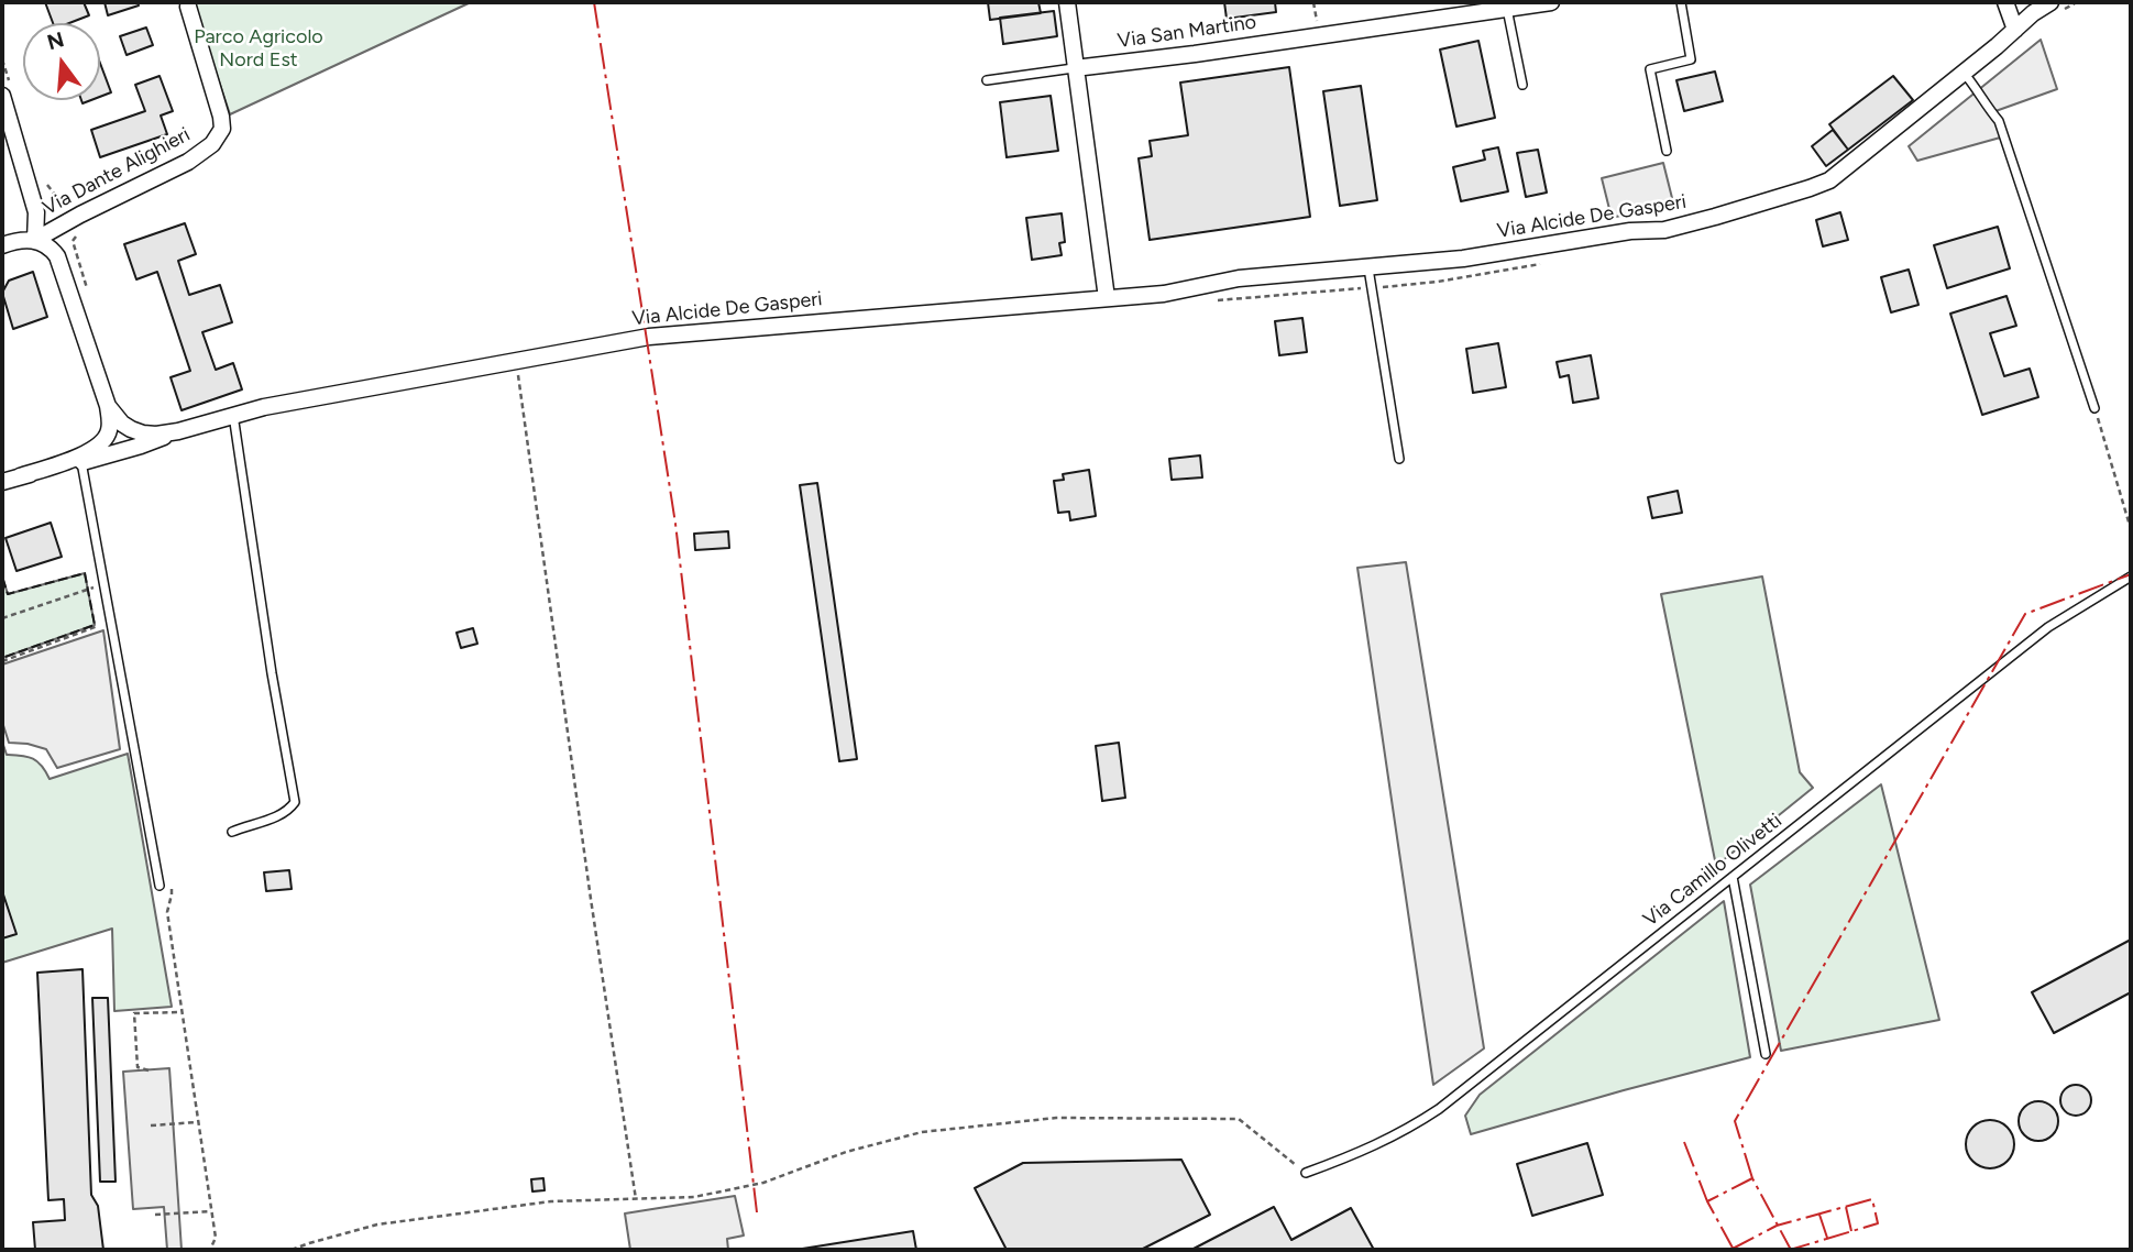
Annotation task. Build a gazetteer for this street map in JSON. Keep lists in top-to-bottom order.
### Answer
{
  "streets": {
    "street": ["Via San Martino", "Via Dante Alighieri", "Via Alcide De Gasperi"],
    "lane": ["Via Camillo Olivetti"]
  },
  "crossings": [
    ["Via Dante Alighieri", "Via Alcide De Gasperi"]
  ],
  "parks": ["Parco Agricolo Nord Est"],
  "north": "top"
}
